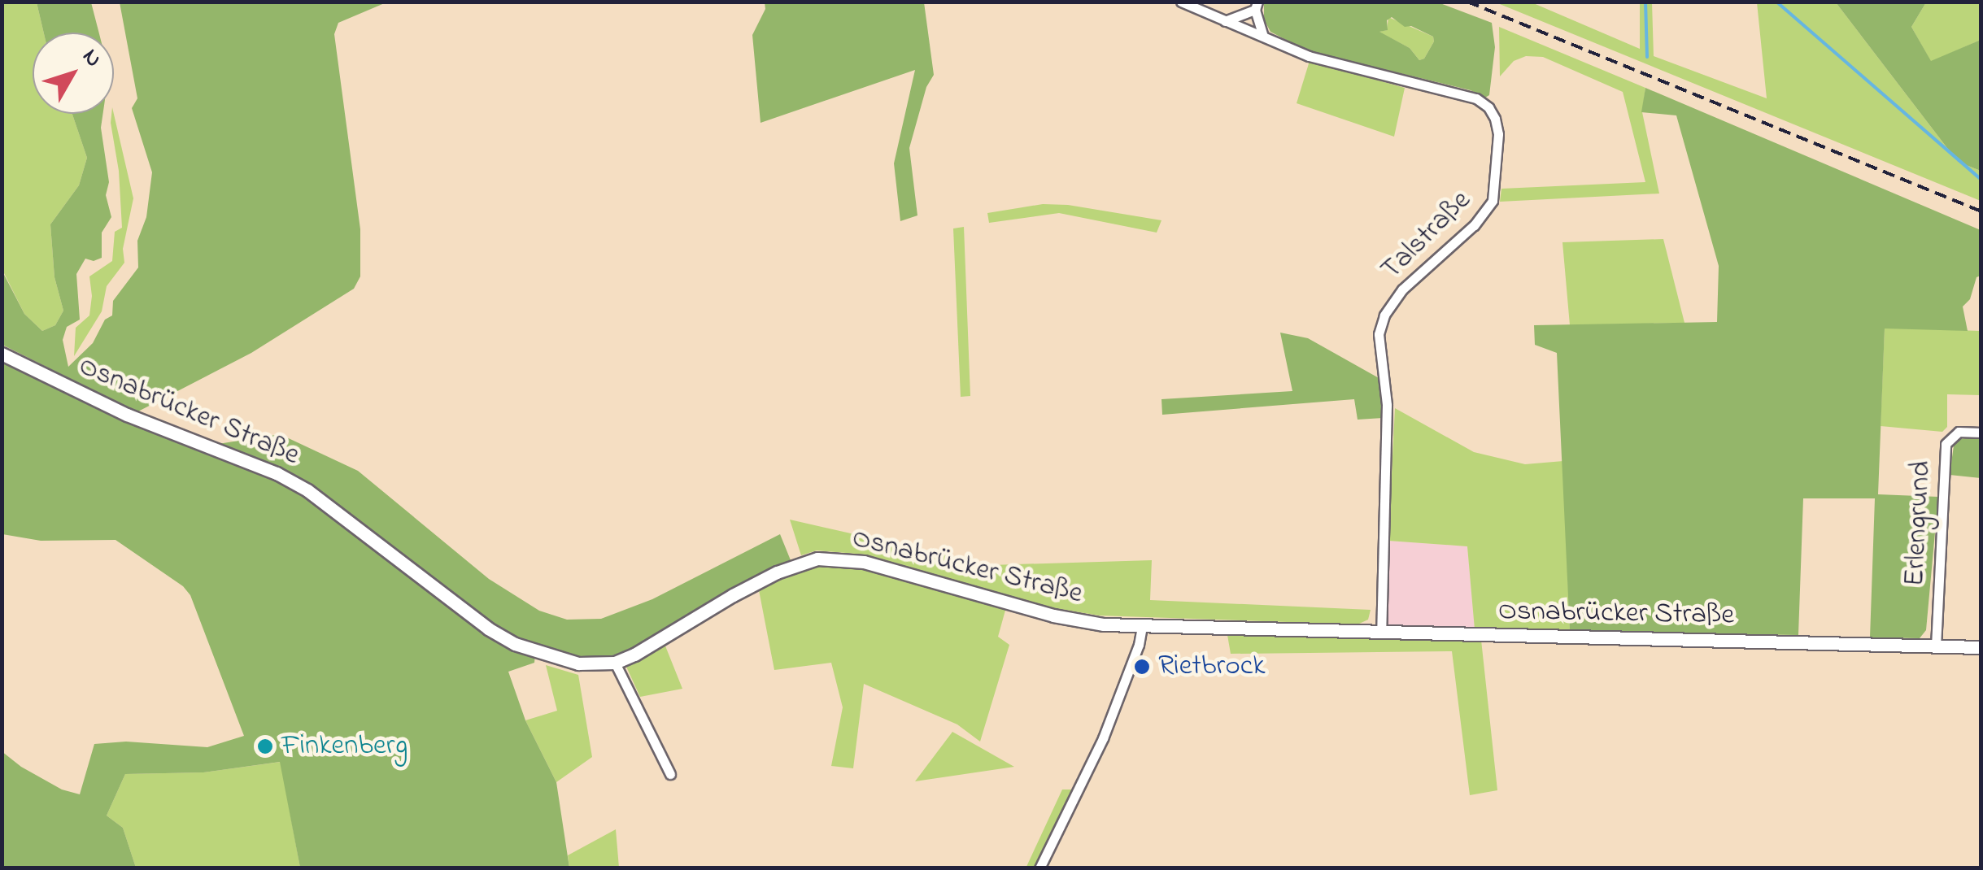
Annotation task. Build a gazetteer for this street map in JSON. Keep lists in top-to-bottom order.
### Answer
{
  "streets": {
    "main road": ["Osnabrücker Straße"],
    "street": ["Talstraße", "Erlengrund"]
  },
  "crossings": [
    ["Talstraße", "Osnabrücker Straße"],
    ["Osnabrücker Straße", "Erlengrund"]
  ],
  "places": ["Rietbrock", "Finkenberg"],
  "north": "top right"
}
